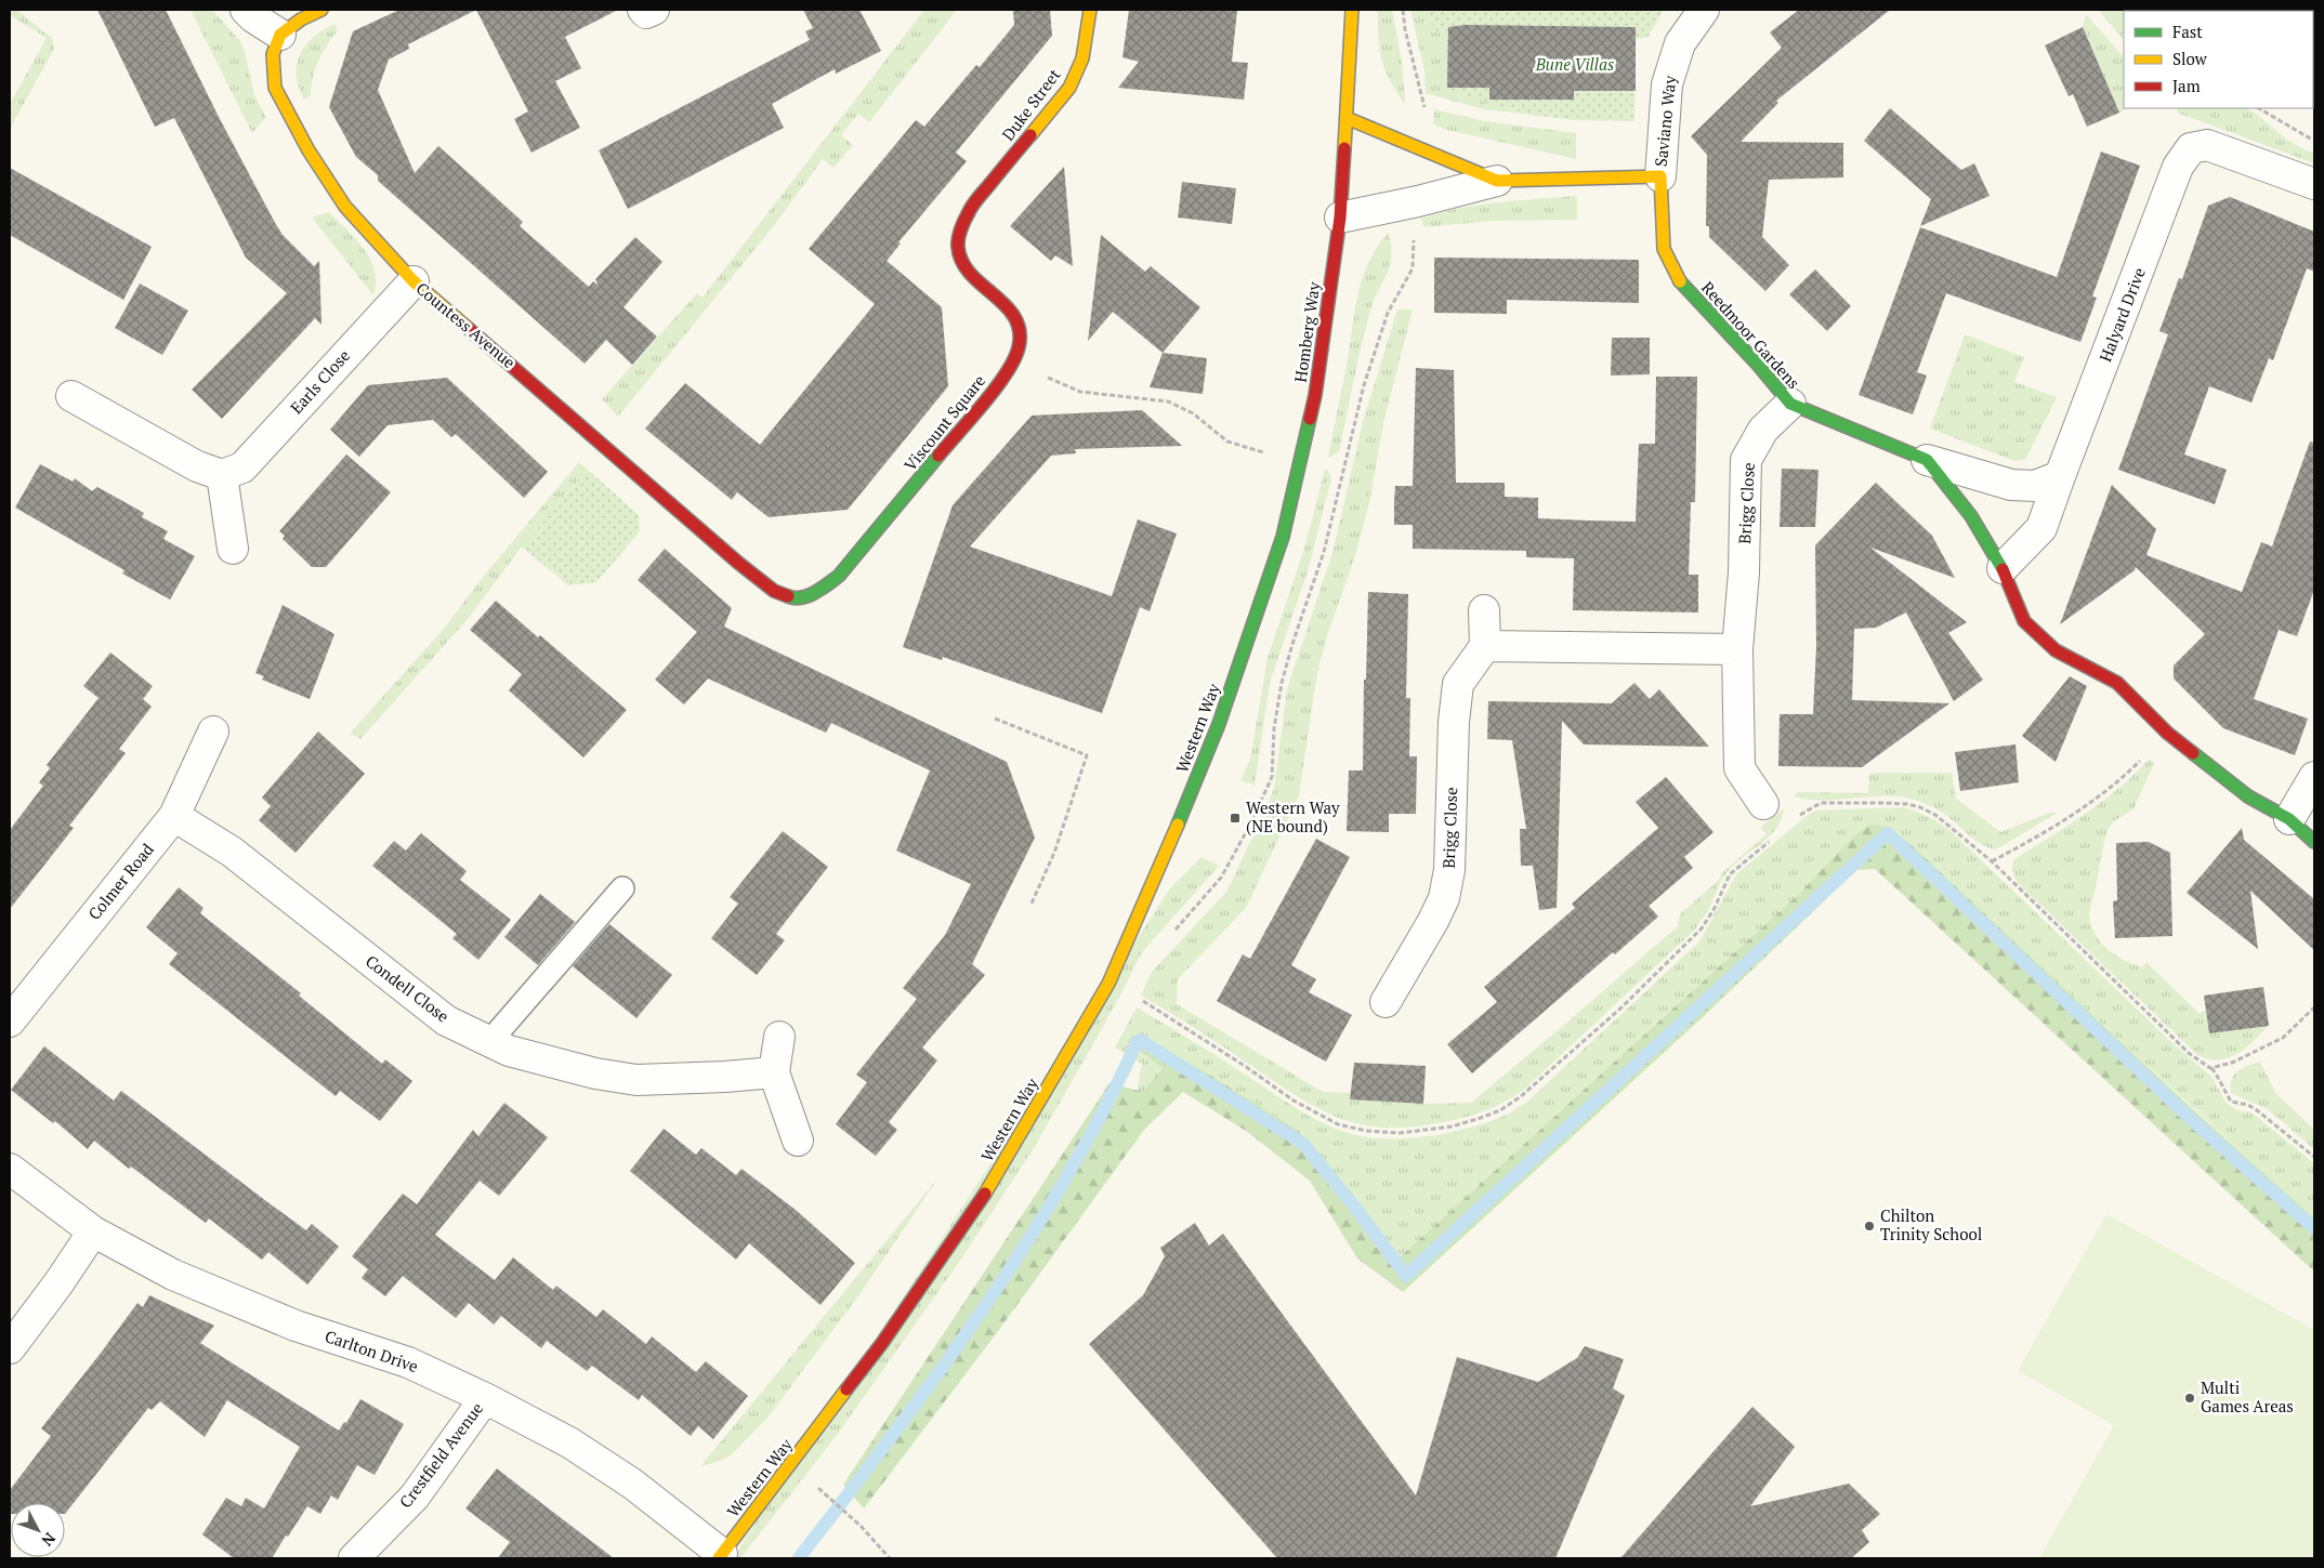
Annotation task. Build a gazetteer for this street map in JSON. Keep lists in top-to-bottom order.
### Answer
{
  "streets": {
    "street": [
      "Duke Street",
      "Saviano Way",
      "Halyard Drive",
      "Countess Avenue",
      "Homberg Way",
      "Reedmoor Gardens",
      "Earls Close",
      "Viscount Square",
      "Brigg Close",
      "Western Way",
      "Colmer Road",
      "Condell Close",
      "Carlton Drive",
      "Crestfield Avenue"
    ]
  },
  "crossings": [
    ["Duke Street", "Viscount Square"],
    ["Saviano Way", "Reedmoor Gardens"],
    ["Halyard Drive", "Reedmoor Gardens"],
    ["Countess Avenue", "Earls Close"],
    ["Countess Avenue", "Viscount Square"],
    ["Homberg Way", "Western Way"],
    ["Reedmoor Gardens", "Brigg Close"],
    ["Western Way", "Carlton Drive"],
    ["Colmer Road", "Condell Close"],
    ["Carlton Drive", "Crestfield Avenue"]
  ],
  "parks": ["Bune Villas"],
  "places": {
    "transit": ["Western Way (NE bound)"],
    "other": ["Chilton Trinity School", "Multi Games Areas"]
  },
  "legend": ["Fast", "Slow", "Jam"],
  "north": "bottom right"
}
